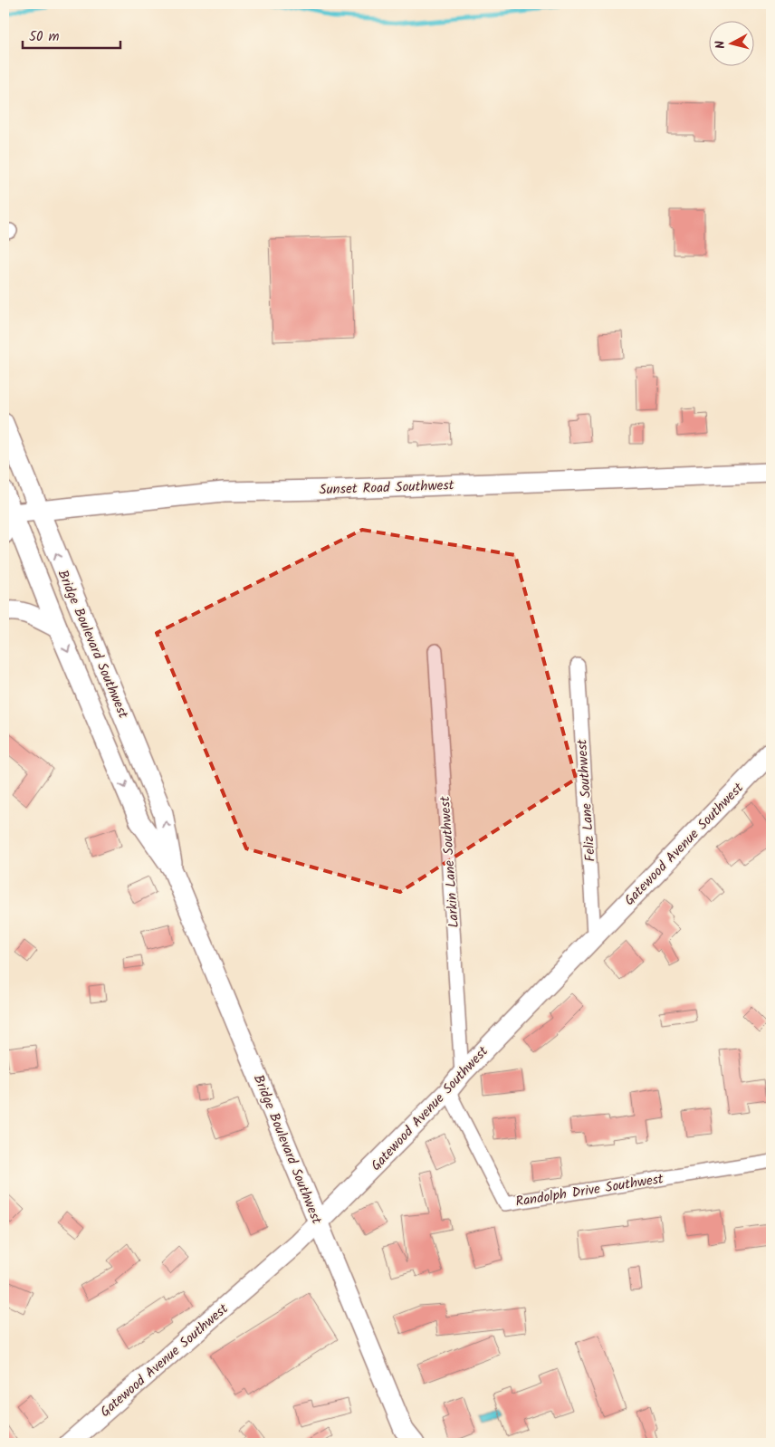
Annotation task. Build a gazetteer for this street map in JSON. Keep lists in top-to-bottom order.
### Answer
{
  "streets": {
    "street": [
      "Sunset Road Southwest",
      "Bridge Boulevard Southwest",
      "Feliz Lane Southwest",
      "Gatewood Avenue Southwest",
      "Larkin Lane Southwest",
      "Randolph Drive Southwest"
    ]
  },
  "crossings": [
    ["Sunset Road Southwest", "Bridge Boulevard Southwest"],
    ["Bridge Boulevard Southwest", "Gatewood Avenue Southwest"],
    ["Feliz Lane Southwest", "Gatewood Avenue Southwest"],
    ["Gatewood Avenue Southwest", "Larkin Lane Southwest"],
    ["Gatewood Avenue Southwest", "Randolph Drive Southwest"]
  ],
  "scale_bar": "50 m",
  "north": "left"
}
